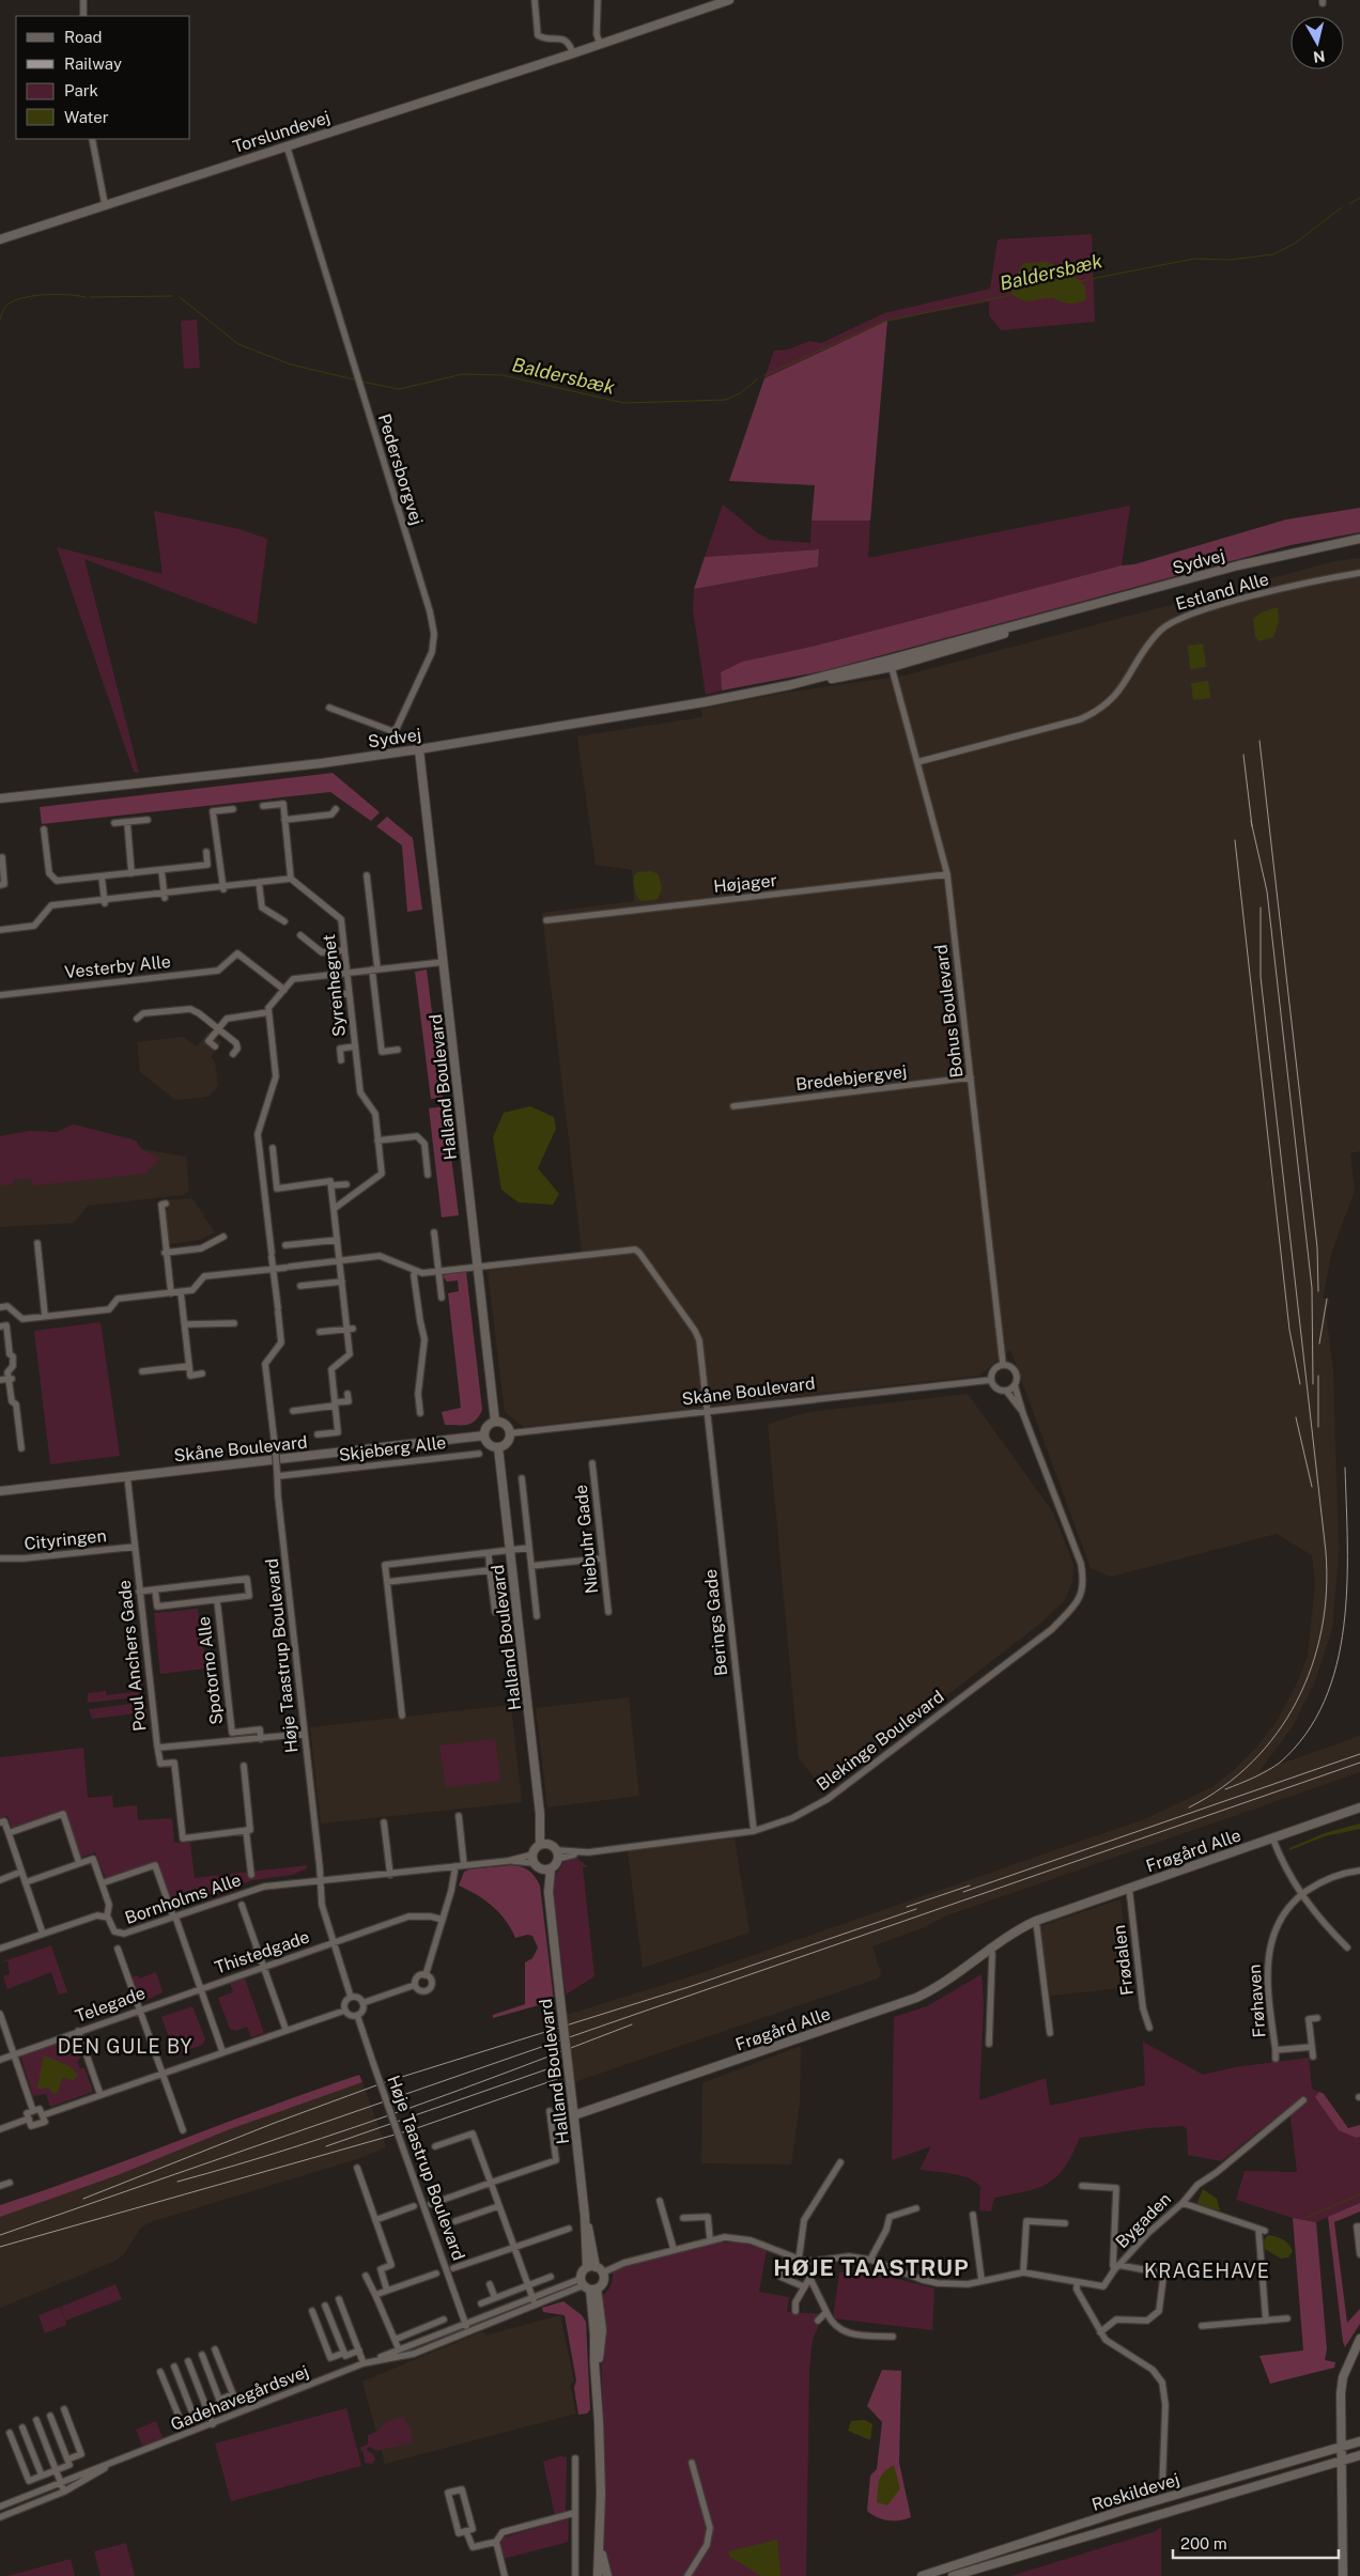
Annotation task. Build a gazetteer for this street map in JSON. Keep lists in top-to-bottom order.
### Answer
{
  "streets": {
    "street": [
      "Torslundevej",
      "Pedersborgvej",
      "Sydvej",
      "Estland Alle",
      "Højager",
      "Vesterby Alle",
      "Syrenhegnet",
      "Bohus Boulevard",
      "Bredebjergvej",
      "Halland Boulevard",
      "Skåne Boulevard",
      "Skjeberg Alle",
      "Cityringen",
      "Niebuhr Gade",
      "Berings Gade",
      "Poul Anchers Gade",
      "Høje Taastrup Boulevard",
      "Spotorno Alle",
      "Blekinge Boulevard",
      "Frøgård Alle",
      "Bornholms Alle",
      "Thistedgade",
      "Frødalen",
      "Frøhaven",
      "Telegade",
      "Bygaden",
      "Gadehavegårdsvej",
      "Roskildevej"
    ]
  },
  "crossings": [
    ["Torslundevej", "Pedersborgvej"],
    ["Sydvej", "Bohus Boulevard"],
    ["Sydvej", "Halland Boulevard"],
    ["Estland Alle", "Bohus Boulevard"],
    ["Højager", "Bohus Boulevard"],
    ["Bohus Boulevard", "Bredebjergvej"],
    ["Bohus Boulevard", "Skåne Boulevard"],
    ["Halland Boulevard", "Skåne Boulevard"],
    ["Halland Boulevard", "Berings Gade"],
    ["Halland Boulevard", "Frøgård Alle"],
    ["Skåne Boulevard", "Berings Gade"],
    ["Skåne Boulevard", "Poul Anchers Gade"],
    ["Skjeberg Alle", "Høje Taastrup Boulevard"],
    ["Cityringen", "Poul Anchers Gade"],
    ["Berings Gade", "Blekinge Boulevard"],
    ["Poul Anchers Gade", "Høje Taastrup Boulevard"],
    ["Poul Anchers Gade", "Spotorno Alle"],
    ["Høje Taastrup Boulevard", "Bornholms Alle"],
    ["Høje Taastrup Boulevard", "Thistedgade"],
    ["Høje Taastrup Boulevard", "Gadehavegårdsvej"],
    ["Frøgård Alle", "Frødalen"],
    ["Thistedgade", "Telegade"]
  ],
  "districts": ["DEN GULE BY", "HØJE TAASTRUP", "KRAGEHAVE"],
  "water": ["Baldersbæk"],
  "legend": [
    "Road",
    "Railway",
    "Park",
    "Water"
  ],
  "scale_bar": "200 m",
  "north": "bottom"
}
